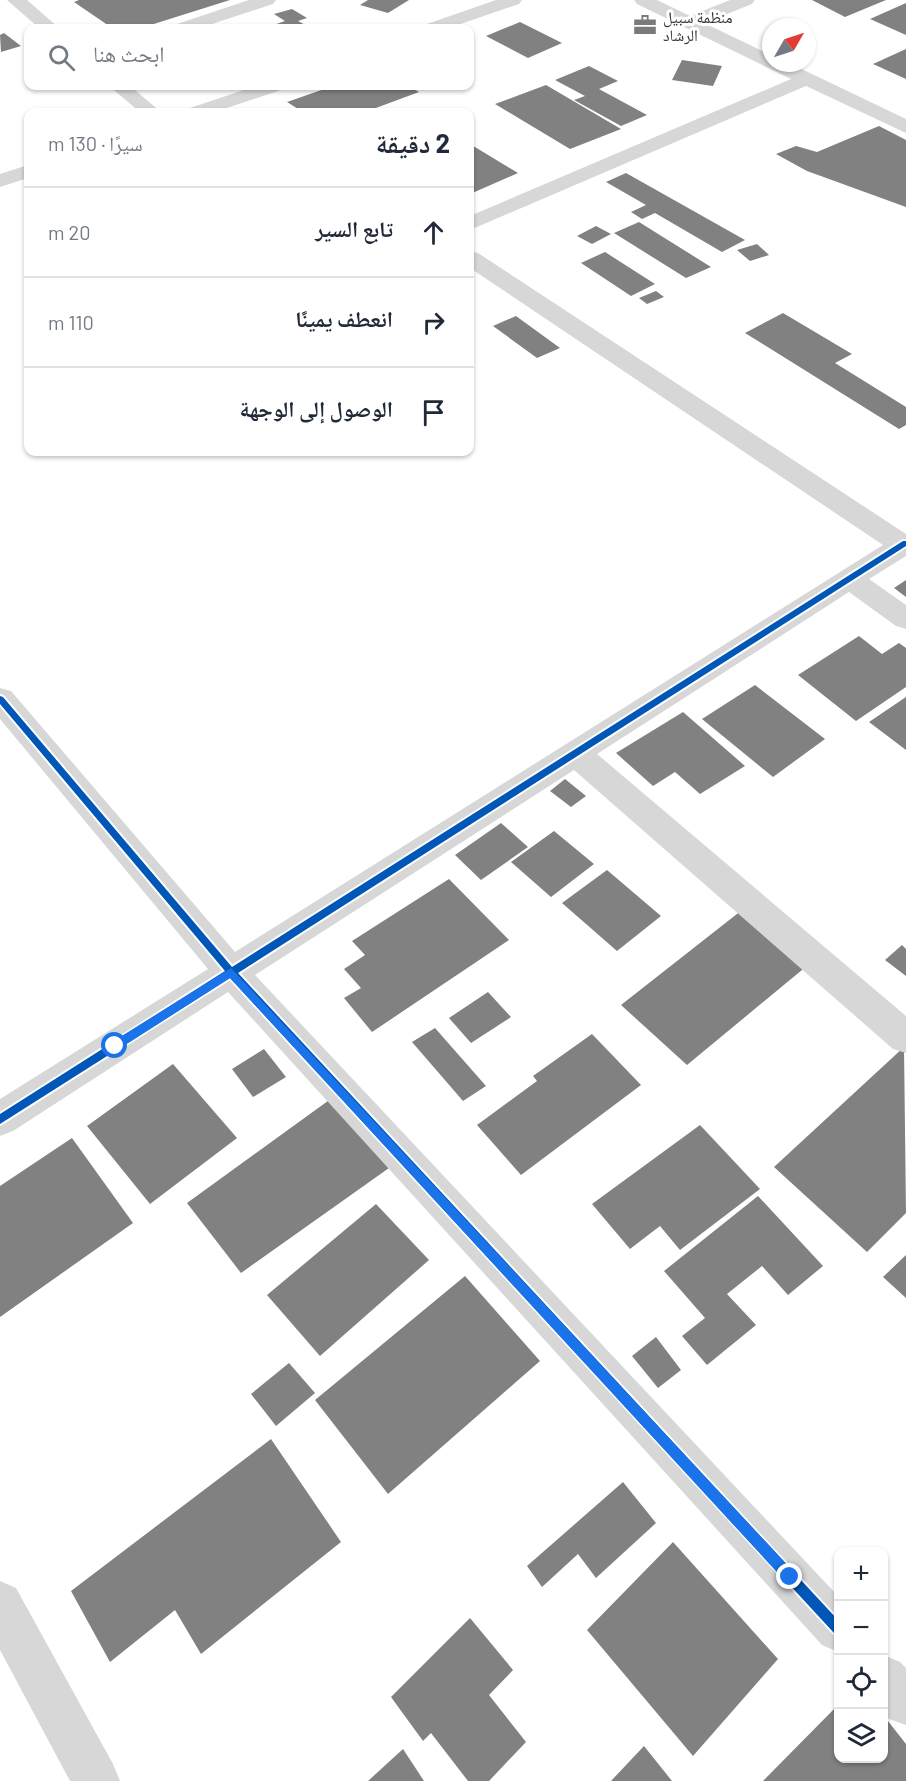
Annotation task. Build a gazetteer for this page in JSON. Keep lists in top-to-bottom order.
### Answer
{
  "places": {
    "office": ["منظمة سبيل الرشاد"]
  },
  "north": "top right",
  "page": {
    "search": "ابحث هنا",
    "heading": ["2 دقيقة", "سيرًا · 130 m"],
    "list": [
      ["تابع السير", "20 m"],
      ["انعطف يمينًا", "110 m"],
      "الوصول إلى الوجهة"
    ],
    "map_buttons": ["+", "−"]
  }
}
